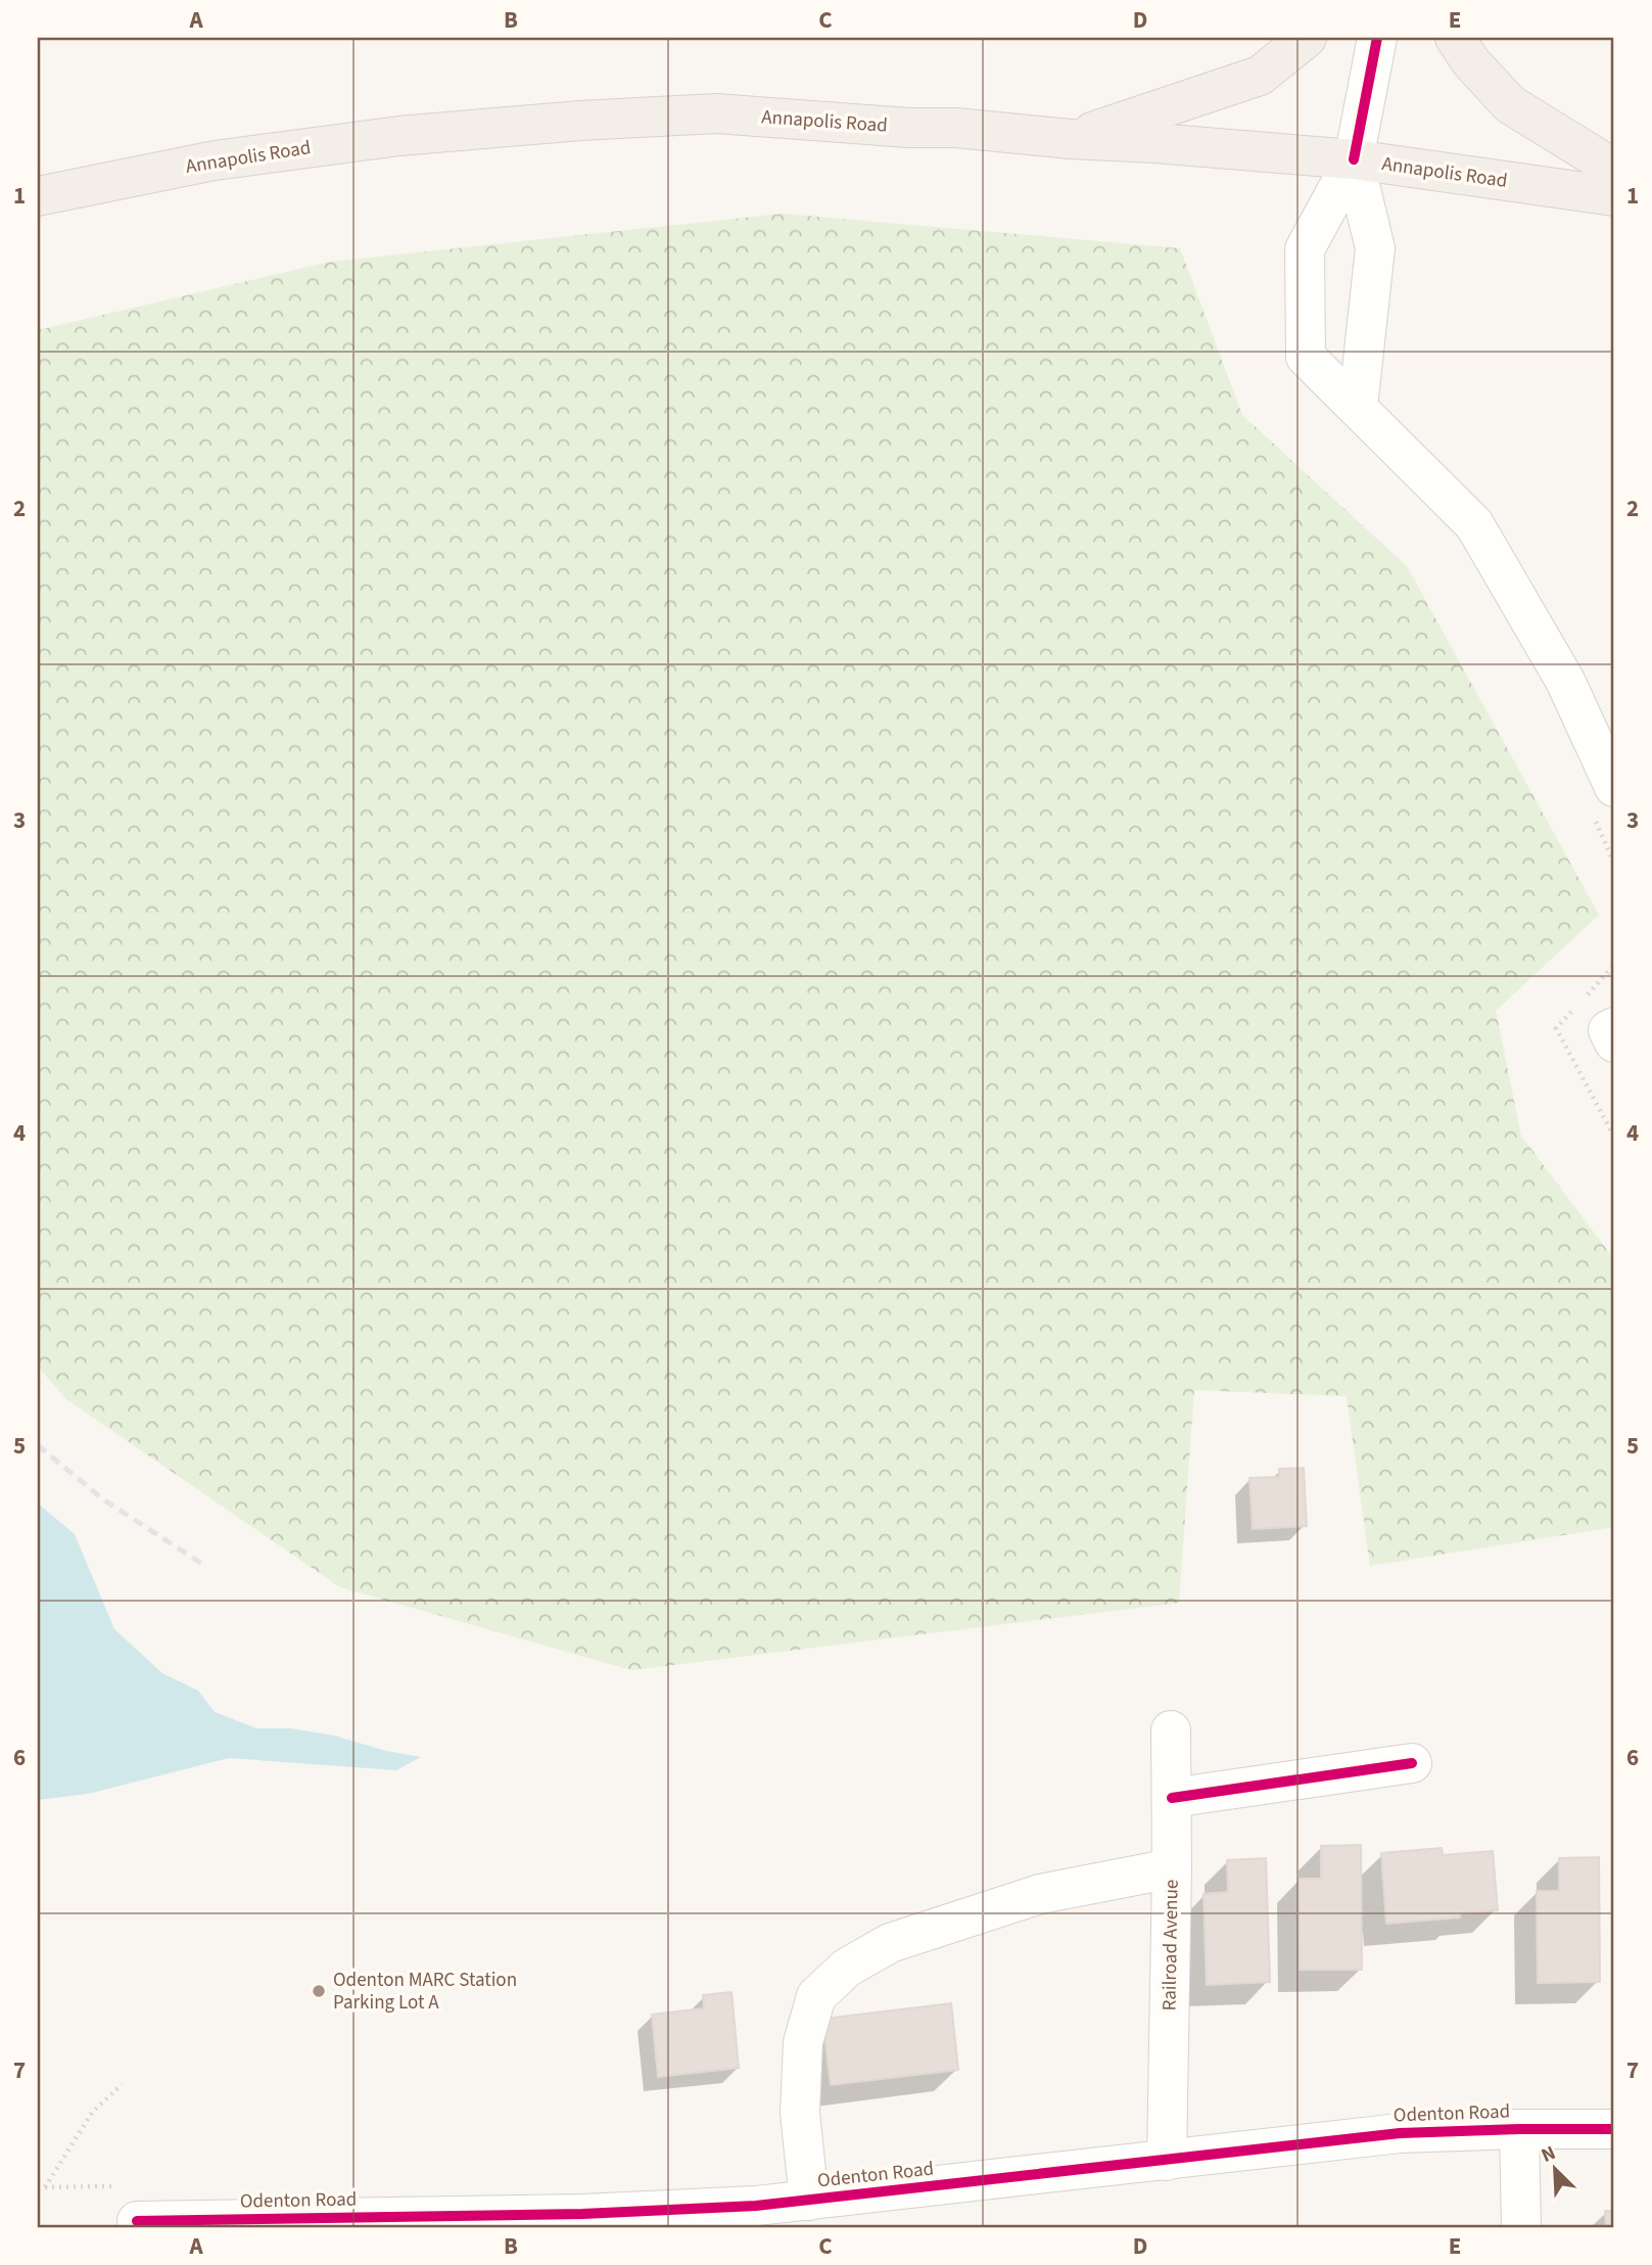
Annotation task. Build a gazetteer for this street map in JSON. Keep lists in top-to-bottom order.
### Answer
{
  "streets": {
    "main road": ["Annapolis Road"],
    "street": ["Railroad Avenue", "Odenton Road"]
  },
  "crossings": [
    ["Railroad Avenue", "Odenton Road"]
  ],
  "places": ["Odenton MARC Station Parking Lot A"],
  "north": "top left",
  "grid": {
    "columns": [
      "A",
      "B",
      "C",
      "D",
      "E"
    ],
    "rows": [
      "1",
      "2",
      "3",
      "4",
      "5",
      "6",
      "7"
    ]
  }
}
